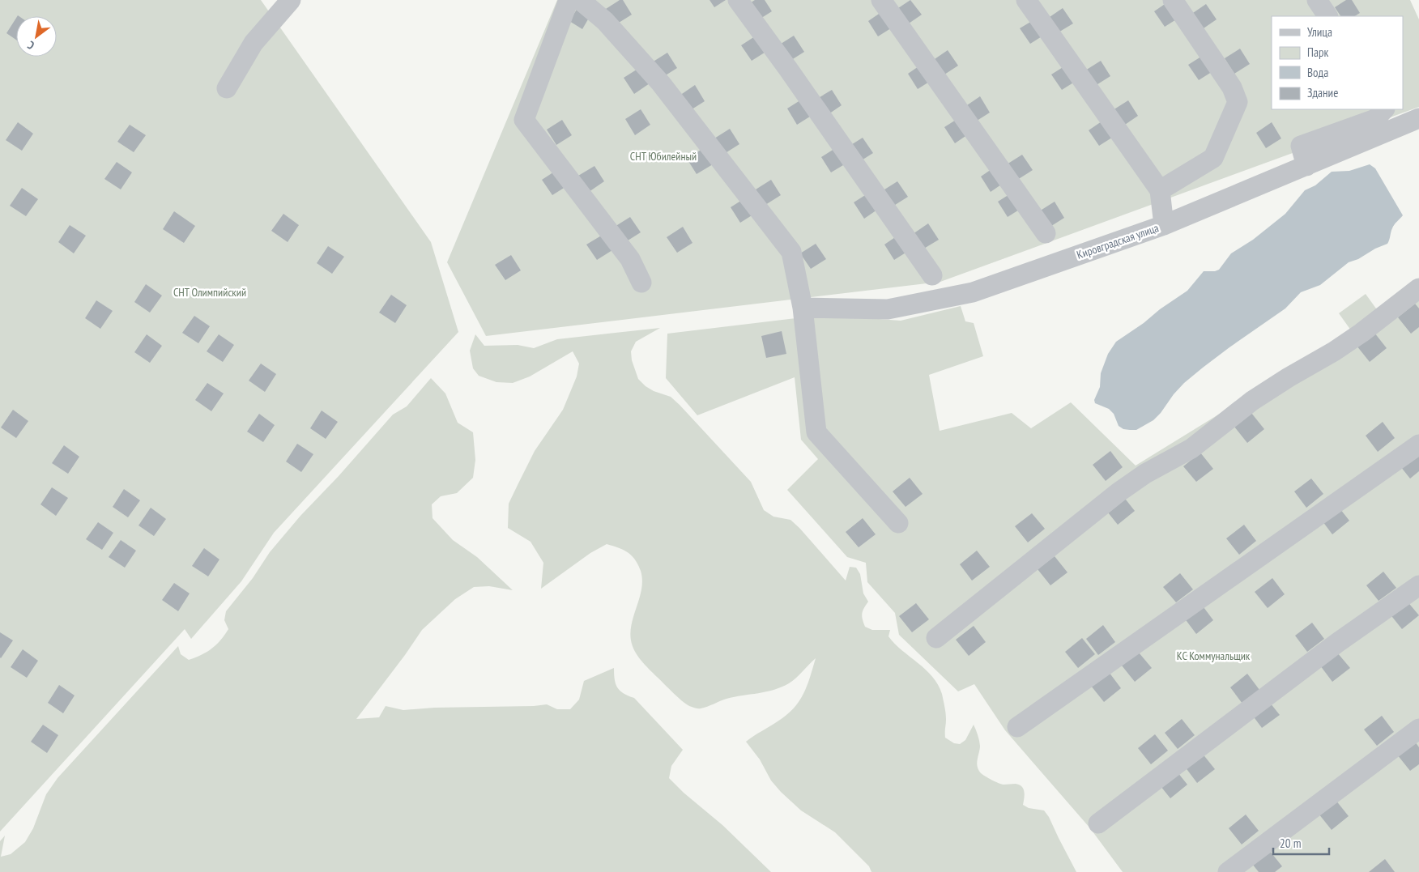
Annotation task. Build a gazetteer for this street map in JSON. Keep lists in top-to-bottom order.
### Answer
{
  "streets": {
    "street": ["Кировградская улица"]
  },
  "parks": ["СНТ Юбилейный", "СНТ Олимпийский", "КС Коммунальщик"],
  "legend": [
    "Улица",
    "Парк",
    "Вода",
    "Здание"
  ],
  "scale_bar": "20 m",
  "north": "bottom left"
}
